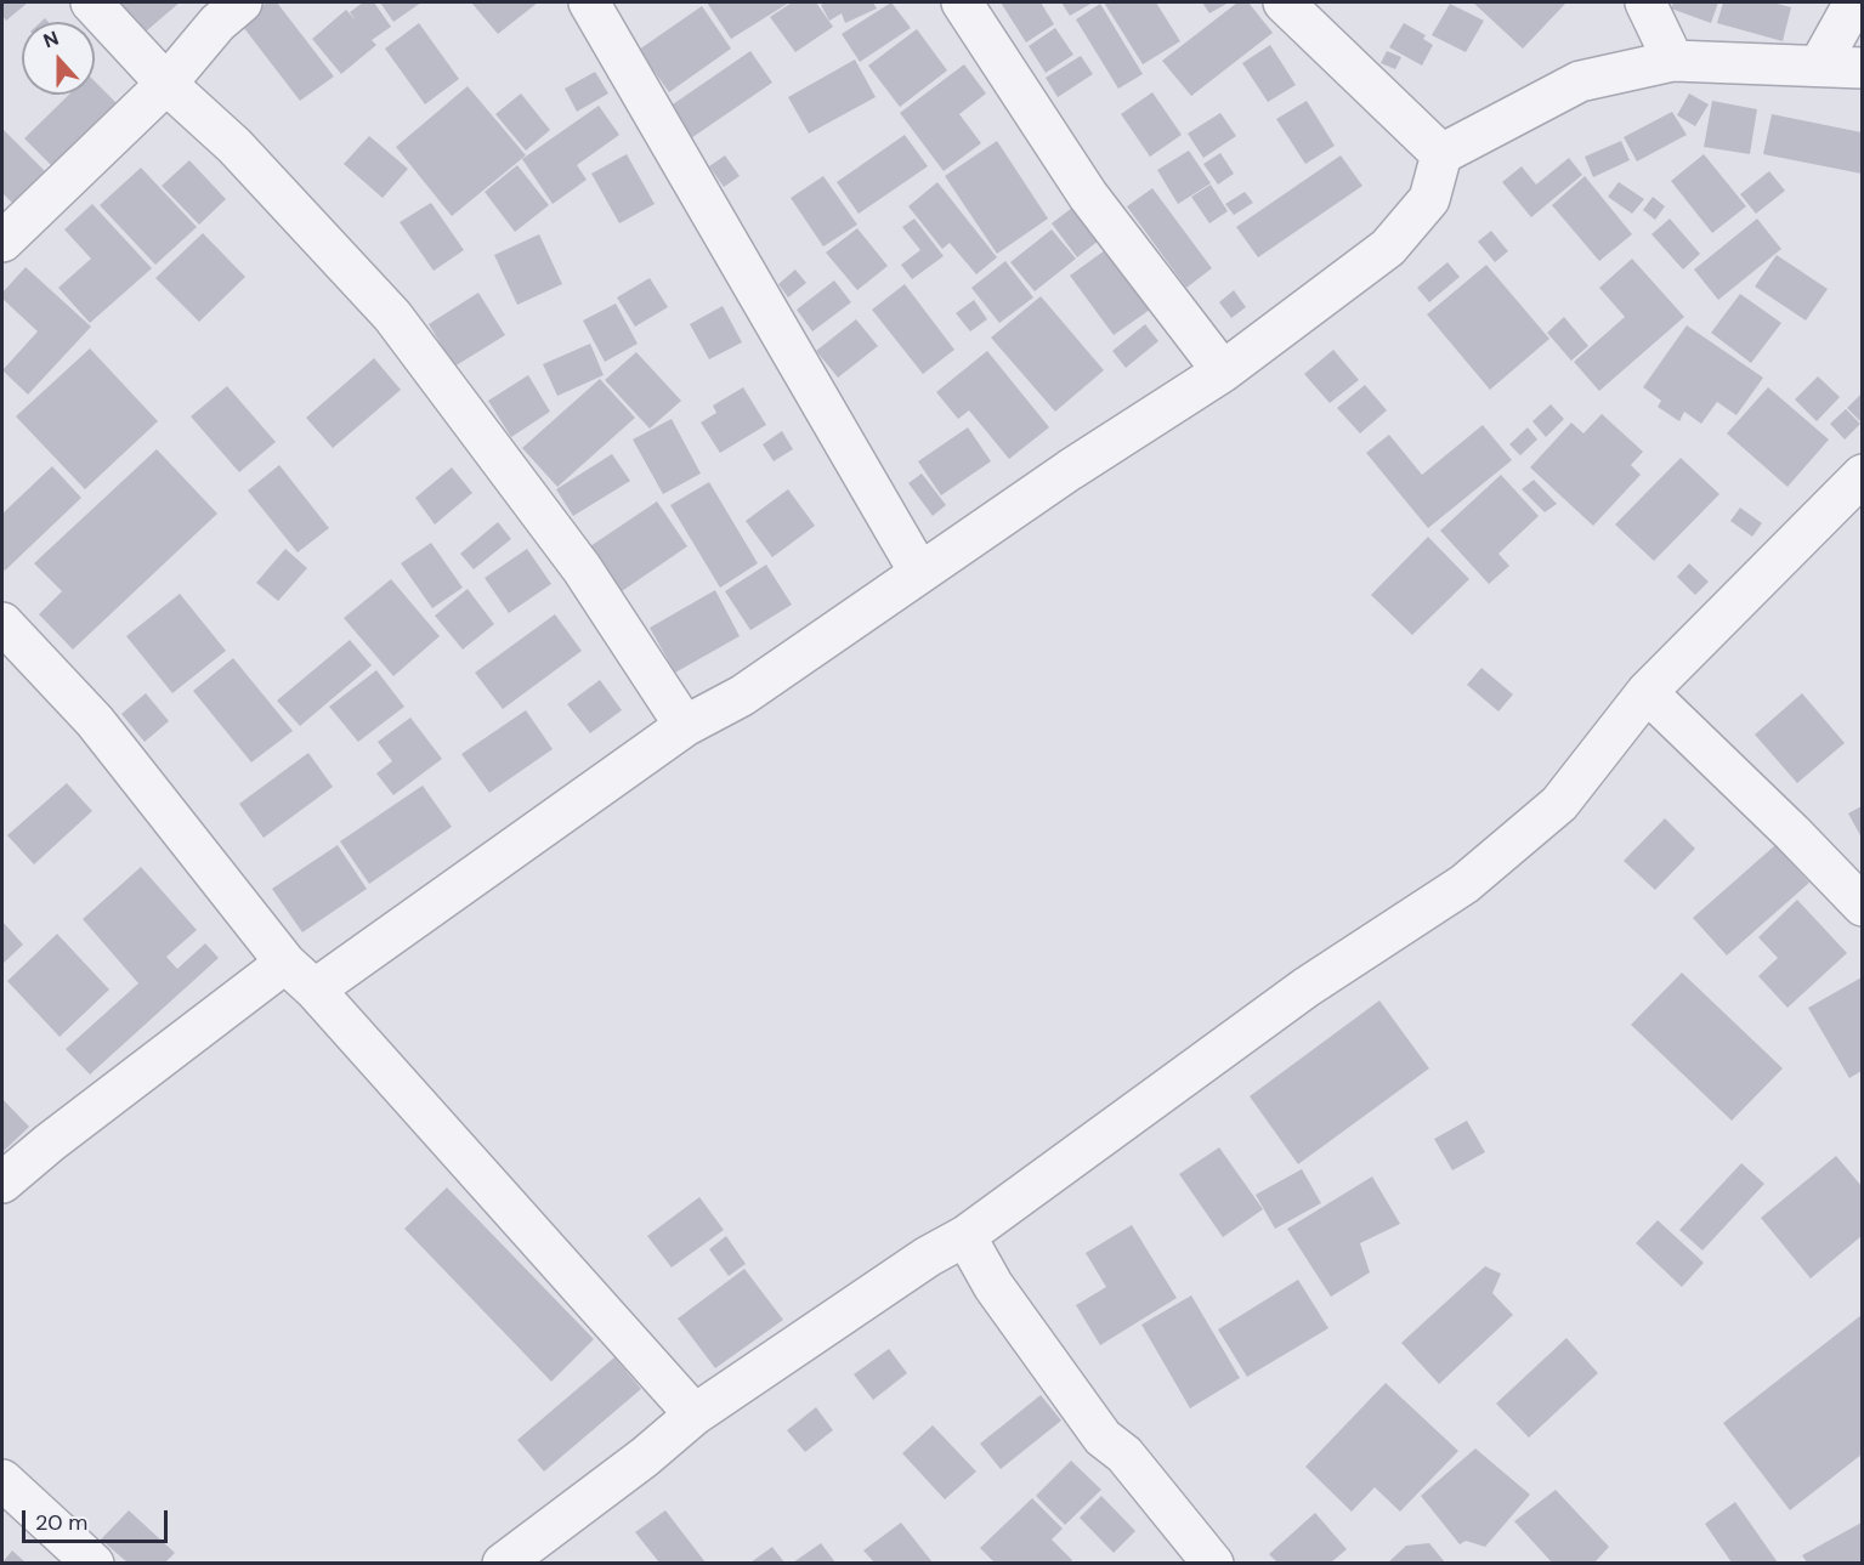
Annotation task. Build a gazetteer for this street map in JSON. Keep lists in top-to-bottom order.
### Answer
{
  "scale_bar": "20 m",
  "north": "top"
}
